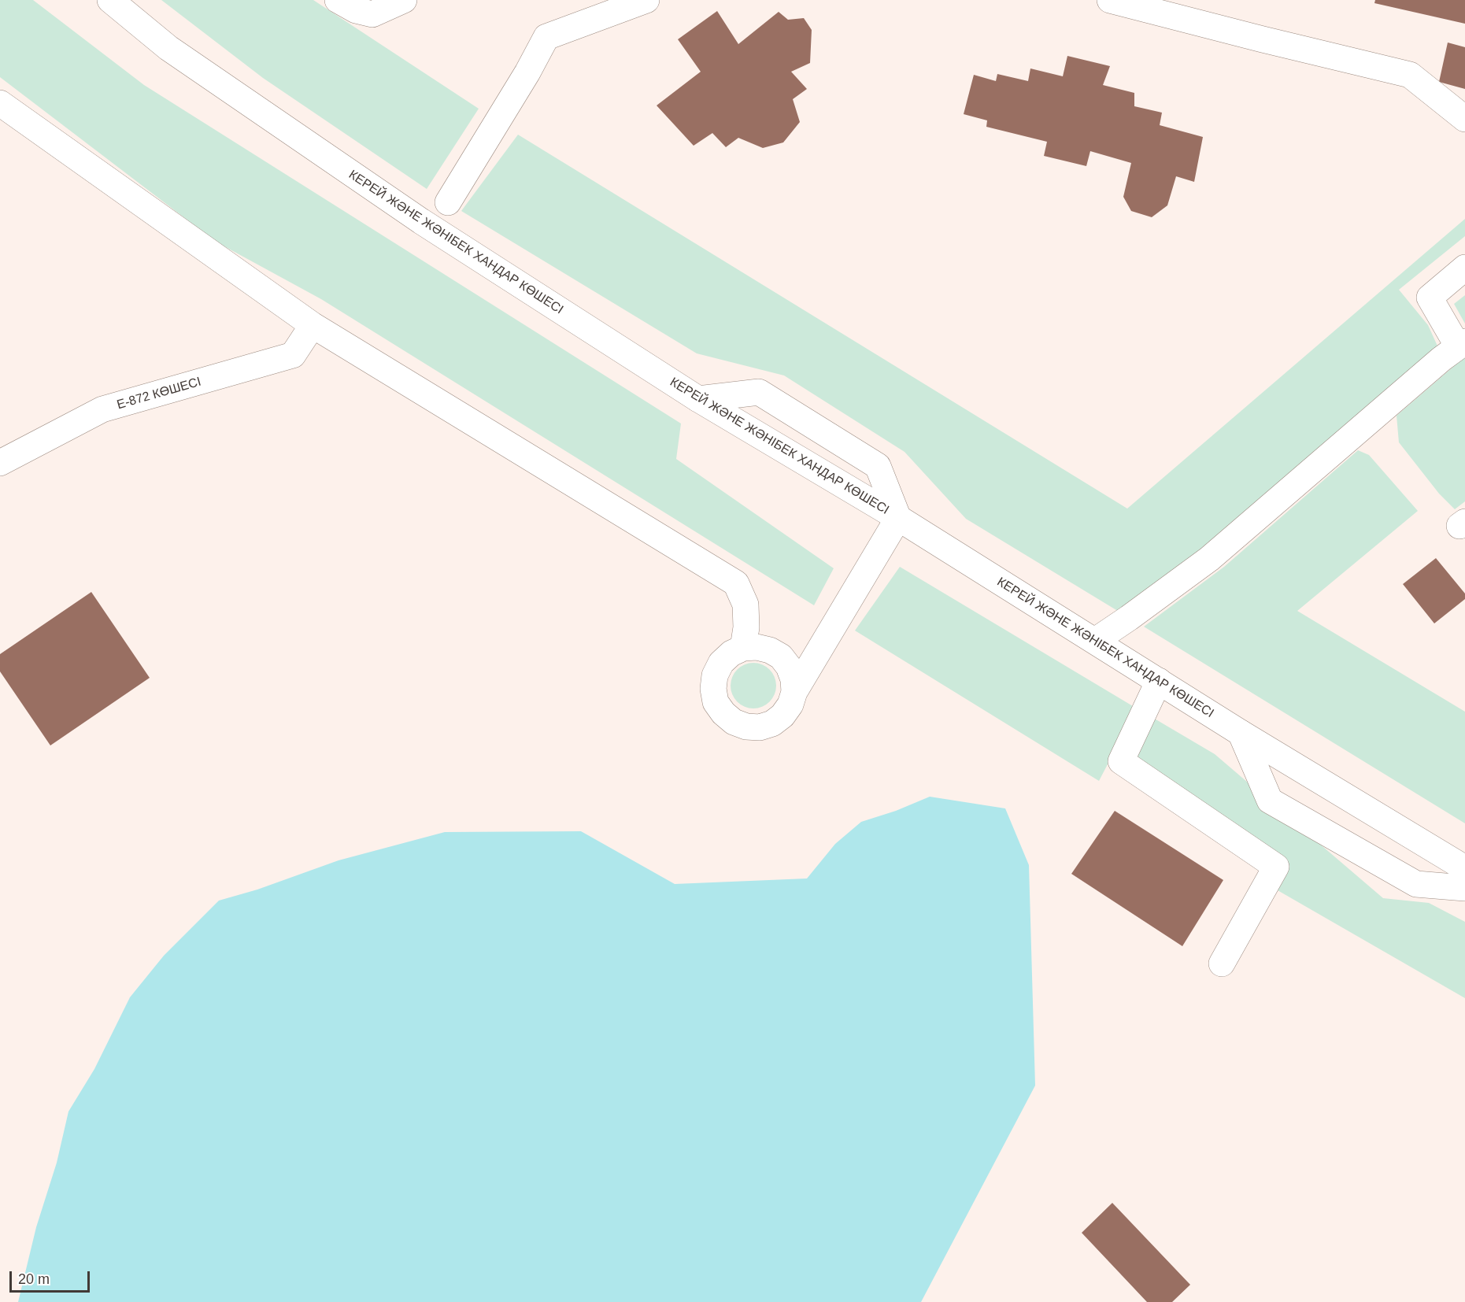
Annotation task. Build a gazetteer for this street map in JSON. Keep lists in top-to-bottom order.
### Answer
{
  "streets": {
    "street": ["КЕРЕЙ ЖӘНЕ ЖӘНІБЕК ХАНДАР КӨШЕСІ", "Е-872 КӨШЕСІ"]
  },
  "scale_bar": "20 m"
}
